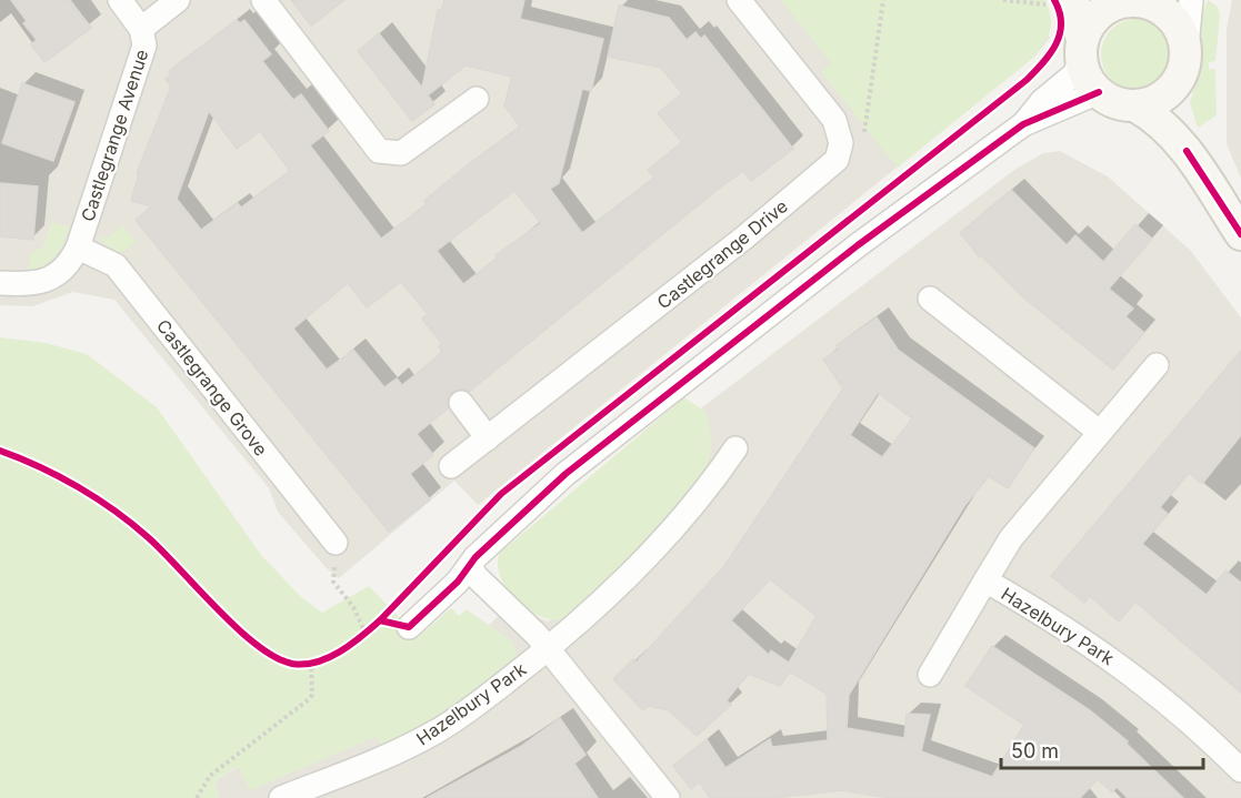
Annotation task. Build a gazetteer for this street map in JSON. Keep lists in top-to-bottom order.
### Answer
{
  "streets": {
    "street": [
      "Castlegrange Avenue",
      "Castlegrange Drive",
      "Castlegrange Grove",
      "Hazelbury Park"
    ]
  },
  "crossings": [
    ["Castlegrange Avenue", "Castlegrange Grove"]
  ],
  "scale_bar": "50 m"
}
